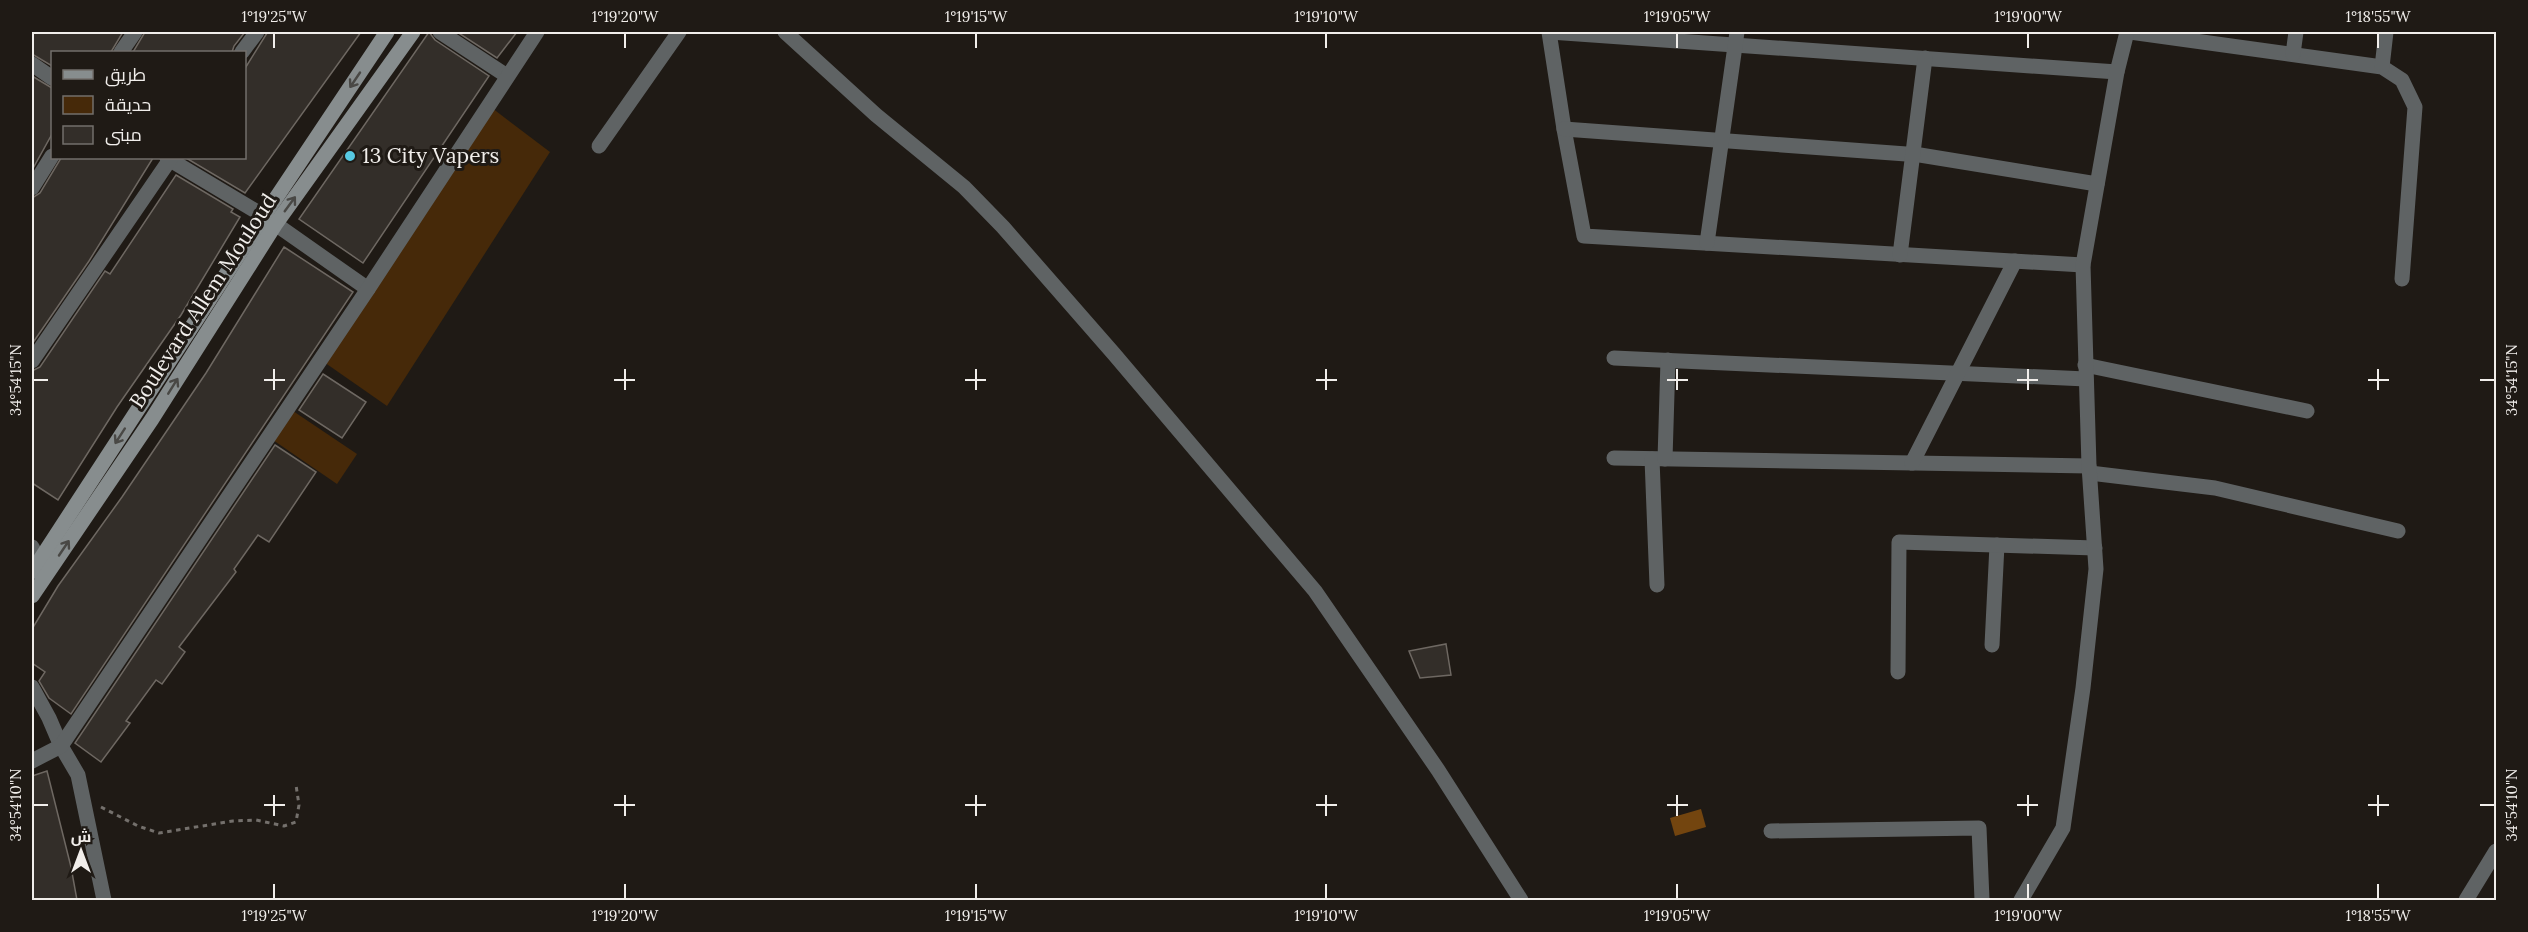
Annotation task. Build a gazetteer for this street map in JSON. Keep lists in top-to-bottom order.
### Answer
{
  "streets": {
    "main road": ["Boulevard Allem Mouloud"]
  },
  "places": ["13 City Vapers"],
  "legend": ["طريق", "حديقة", "مبنى"],
  "north": "top",
  "coordinates": [
    "1°19'25\"W",
    "1°19'20\"W",
    "1°19'15\"W",
    "1°19'10\"W",
    "1°19'05\"W",
    "1°19'00\"W",
    "1°18'55\"W",
    "34°54'15\"N",
    "34°54'10\"N"
  ]
}
